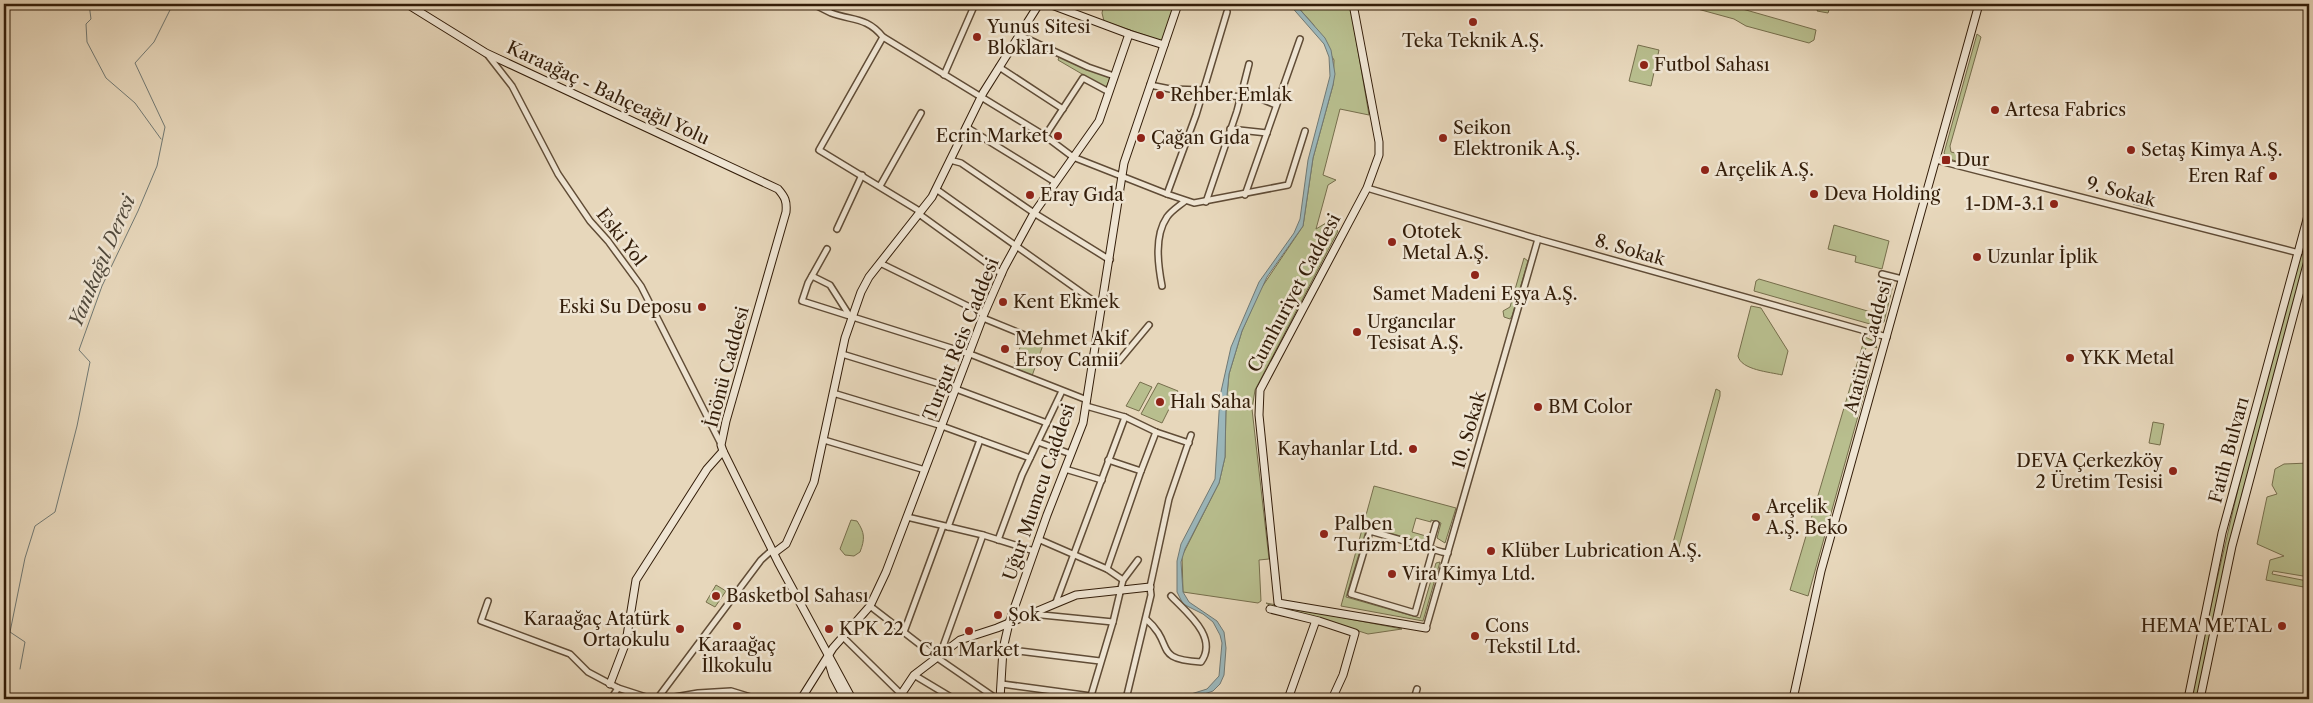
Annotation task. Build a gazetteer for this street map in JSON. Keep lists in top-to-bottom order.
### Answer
{
  "streets": {
    "street": [
      "Karaağaç - Bahçeağıl Yolu",
      "9. Sokak",
      "Eski Yol",
      "8. Sokak",
      "Cumhuriyet Caddesi",
      "Turgut Reis Caddesi",
      "Atatürk Caddesi",
      "İnönü Caddesi",
      "10. Sokak",
      "Fatih Bulvarı",
      "Uğur Mumcu Caddesi"
    ]
  },
  "crossings": [
    ["Karaağaç - Bahçeağıl Yolu", "Eski Yol"],
    ["Karaağaç - Bahçeağıl Yolu", "İnönü Caddesi"],
    ["9. Sokak", "Atatürk Caddesi"],
    ["9. Sokak", "Fatih Bulvarı"],
    ["Eski Yol", "İnönü Caddesi"],
    ["8. Sokak", "Cumhuriyet Caddesi"],
    ["8. Sokak", "Atatürk Caddesi"],
    ["8. Sokak", "10. Sokak"],
    ["Cumhuriyet Caddesi", "10. Sokak"],
    ["Turgut Reis Caddesi", "İnönü Caddesi"]
  ],
  "water": ["Yanıkağıl Deresi"],
  "places": {
    "other": [
      "Teka Teknik A.Ş.",
      "Yunus Sitesi Blokları",
      "Futbol Sahası",
      "Rehber Emlak",
      "Artesa Fabrics",
      "Ecrin Market",
      "Çağan Gıda",
      "Seikon Elektronik A.Ş.",
      "Setaş Kimya A.Ş.",
      "Arçelik A.Ş.",
      "Eren Raf",
      "Deva Holding",
      "Eray Gıda",
      "1-DM-3.1",
      "Ototek Metal A.Ş.",
      "Uzunlar İplik",
      "Samet Madeni Eşya A.Ş.",
      "Kent Ekmek",
      "Eski Su Deposu",
      "Urgancılar Tesisat A.Ş.",
      "Mehmet Akif Ersoy Camii",
      "YKK Metal",
      "Halı Saha",
      "BM Color",
      "Kayhanlar Ltd.",
      "DEVA Çerkezköy 2 Üretim Tesisi",
      "Arçelik A.Ş. Beko",
      "Palben Turizm Ltd.",
      "Klüber Lubrication A.Ş.",
      "Vira Kimya Ltd.",
      "Basketbol Sahası",
      "Şok",
      "Karaağaç İlkokulu",
      "HEMA METAL",
      "Karaağaç Atatürk Ortaokulu",
      "KPK 22",
      "Can Market",
      "Cons Tekstil Ltd."
    ],
    "transit": ["Dur"]
  }
}
